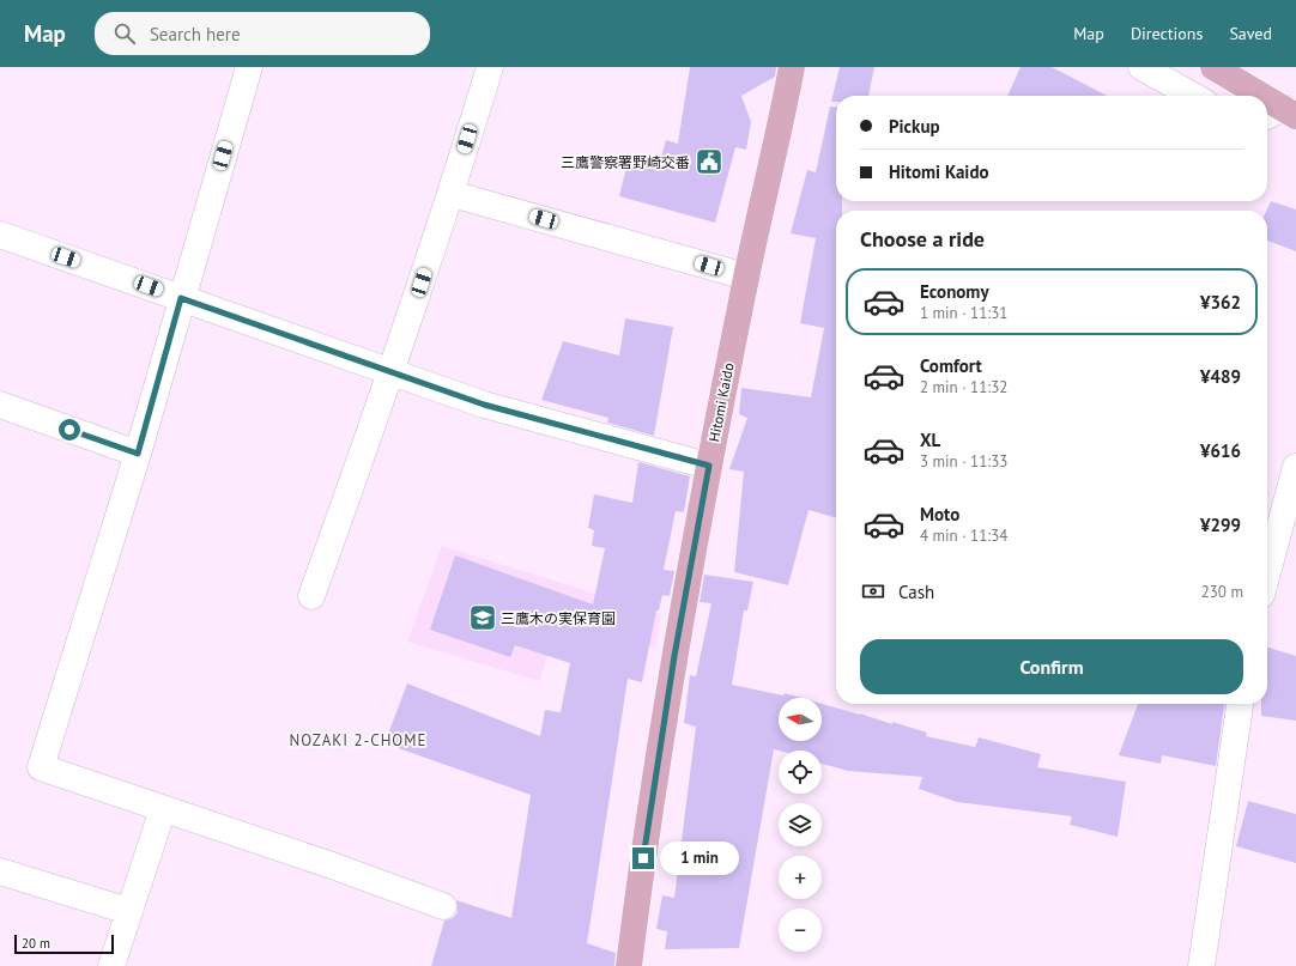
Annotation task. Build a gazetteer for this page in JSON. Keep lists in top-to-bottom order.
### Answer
{
  "streets": {
    "main road": ["Hitomi Kaido"]
  },
  "districts": ["NOZAKI 2-CHOME"],
  "places": {
    "public building": ["三鷹警察署野崎交番"],
    "school or university": ["三鷹木の実保育園"]
  },
  "scale_bar": "20 m",
  "north": "left",
  "page": {
    "header": "Map",
    "search": "Search here",
    "nav": ["Map", "Directions", "Saved"],
    "banner": ["Pickup", "Hitomi Kaido"],
    "heading": "Choose a ride",
    "list": [
      {
        "name": "Economy",
        "note": "1 min · 11:31",
        "value": "¥362"
      },
      {
        "name": "Comfort",
        "note": "2 min · 11:32",
        "value": "¥489"
      },
      {
        "name": "XL",
        "note": "3 min · 11:33",
        "value": "¥616"
      },
      {
        "name": "Moto",
        "note": "4 min · 11:34",
        "value": "¥299"
      }
    ],
    "pay": ["Cash", "230 m"],
    "buttons": "Confirm",
    "map_buttons": ["+", "−"],
    "bubble": "1 min",
    "scale": "20 m"
  }
}
